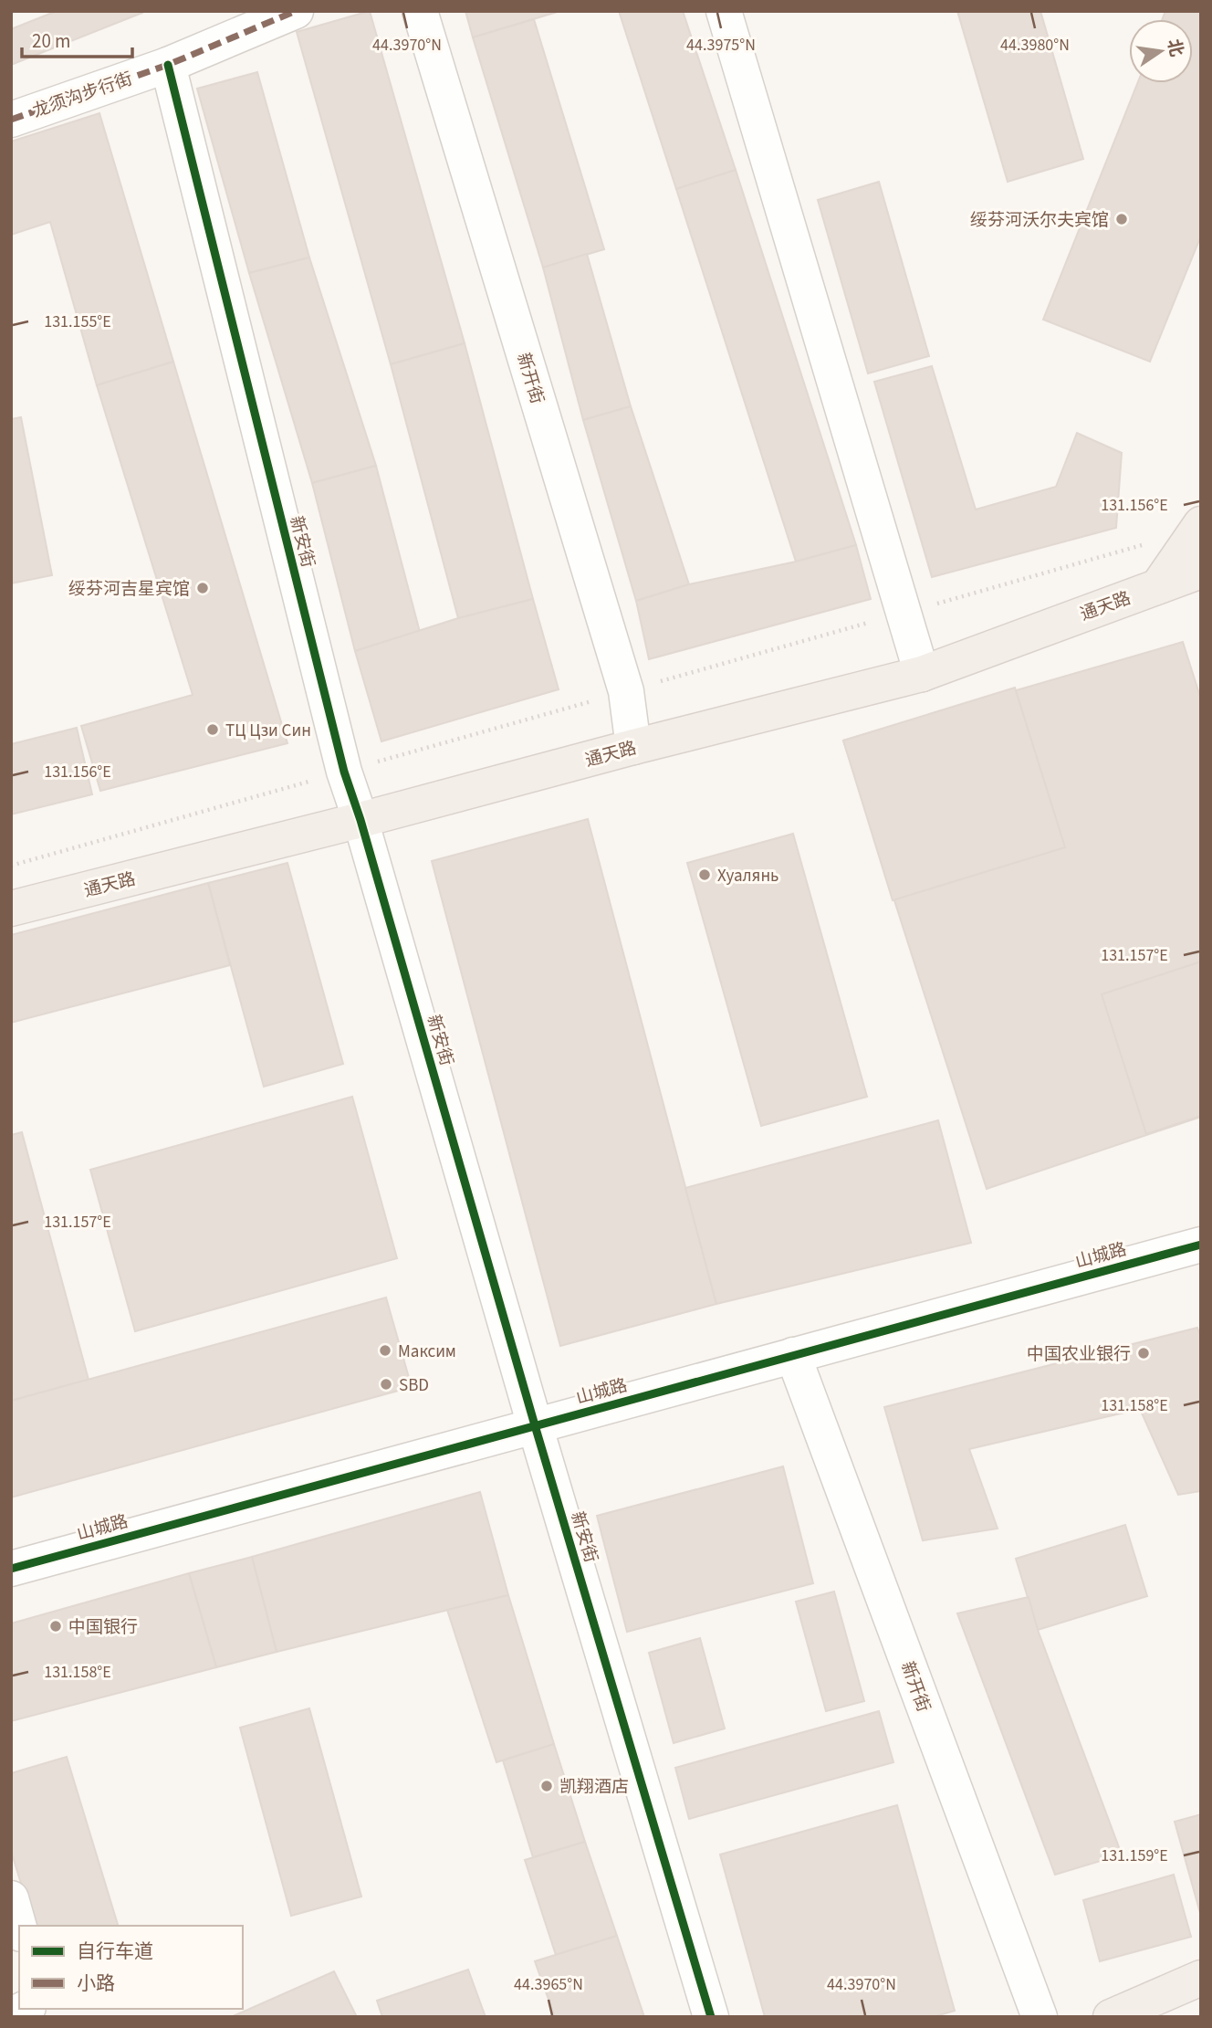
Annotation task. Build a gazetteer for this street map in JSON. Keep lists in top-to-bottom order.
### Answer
{
  "streets": {
    "main road": ["通天路"],
    "street": [
      "龙须沟步行街",
      "新开街",
      "新安街",
      "山城路"
    ]
  },
  "crossings": [
    ["龙须沟步行街", "新安街"],
    ["新开街", "通天路"],
    ["新开街", "山城路"],
    ["新安街", "通天路"],
    ["新安街", "山城路"]
  ],
  "places": [
    "绥芬河沃尔夫宾馆",
    "绥芬河吉星宾馆",
    "ТЦ Цзи Син",
    "Хуалянь",
    "Максим",
    "中国农业银行",
    "SBD",
    "中国银行",
    "凯翔酒店"
  ],
  "legend": ["自行车道", "小路"],
  "scale_bar": "20 m",
  "north": "right",
  "coordinates": [
    "44.3970°N",
    "44.3975°N",
    "44.3980°N",
    "131.155°E",
    "131.156°E",
    "131.157°E",
    "131.158°E",
    "131.159°E",
    "44.3965°N"
  ]
}
